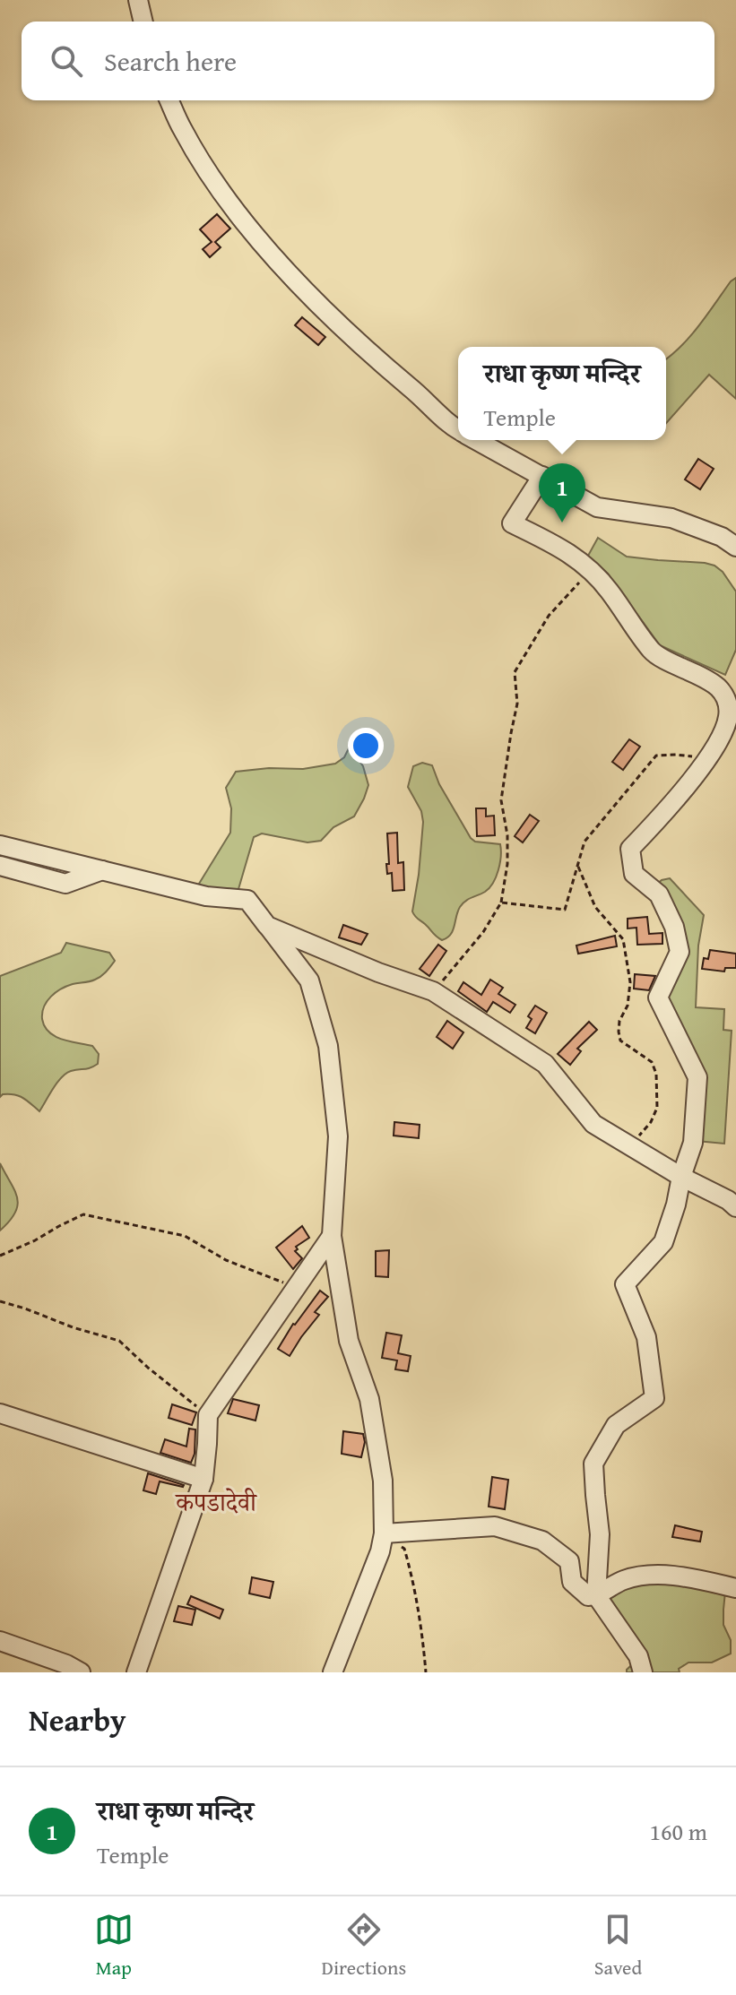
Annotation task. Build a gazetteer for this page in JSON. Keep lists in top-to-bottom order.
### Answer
{
  "districts": ["कपडादेवी"],
  "page": {
    "search": "Search here",
    "popup": ["राधा कृष्ण मन्दिर", "Temple"],
    "pins": "1",
    "heading": "Nearby",
    "list": [
      {
        "mark": "1",
        "name": "राधा कृष्ण मन्दिर",
        "note": "Temple",
        "value": "160 m"
      }
    ],
    "nav": ["Map", "Directions", "Saved"]
  }
}
